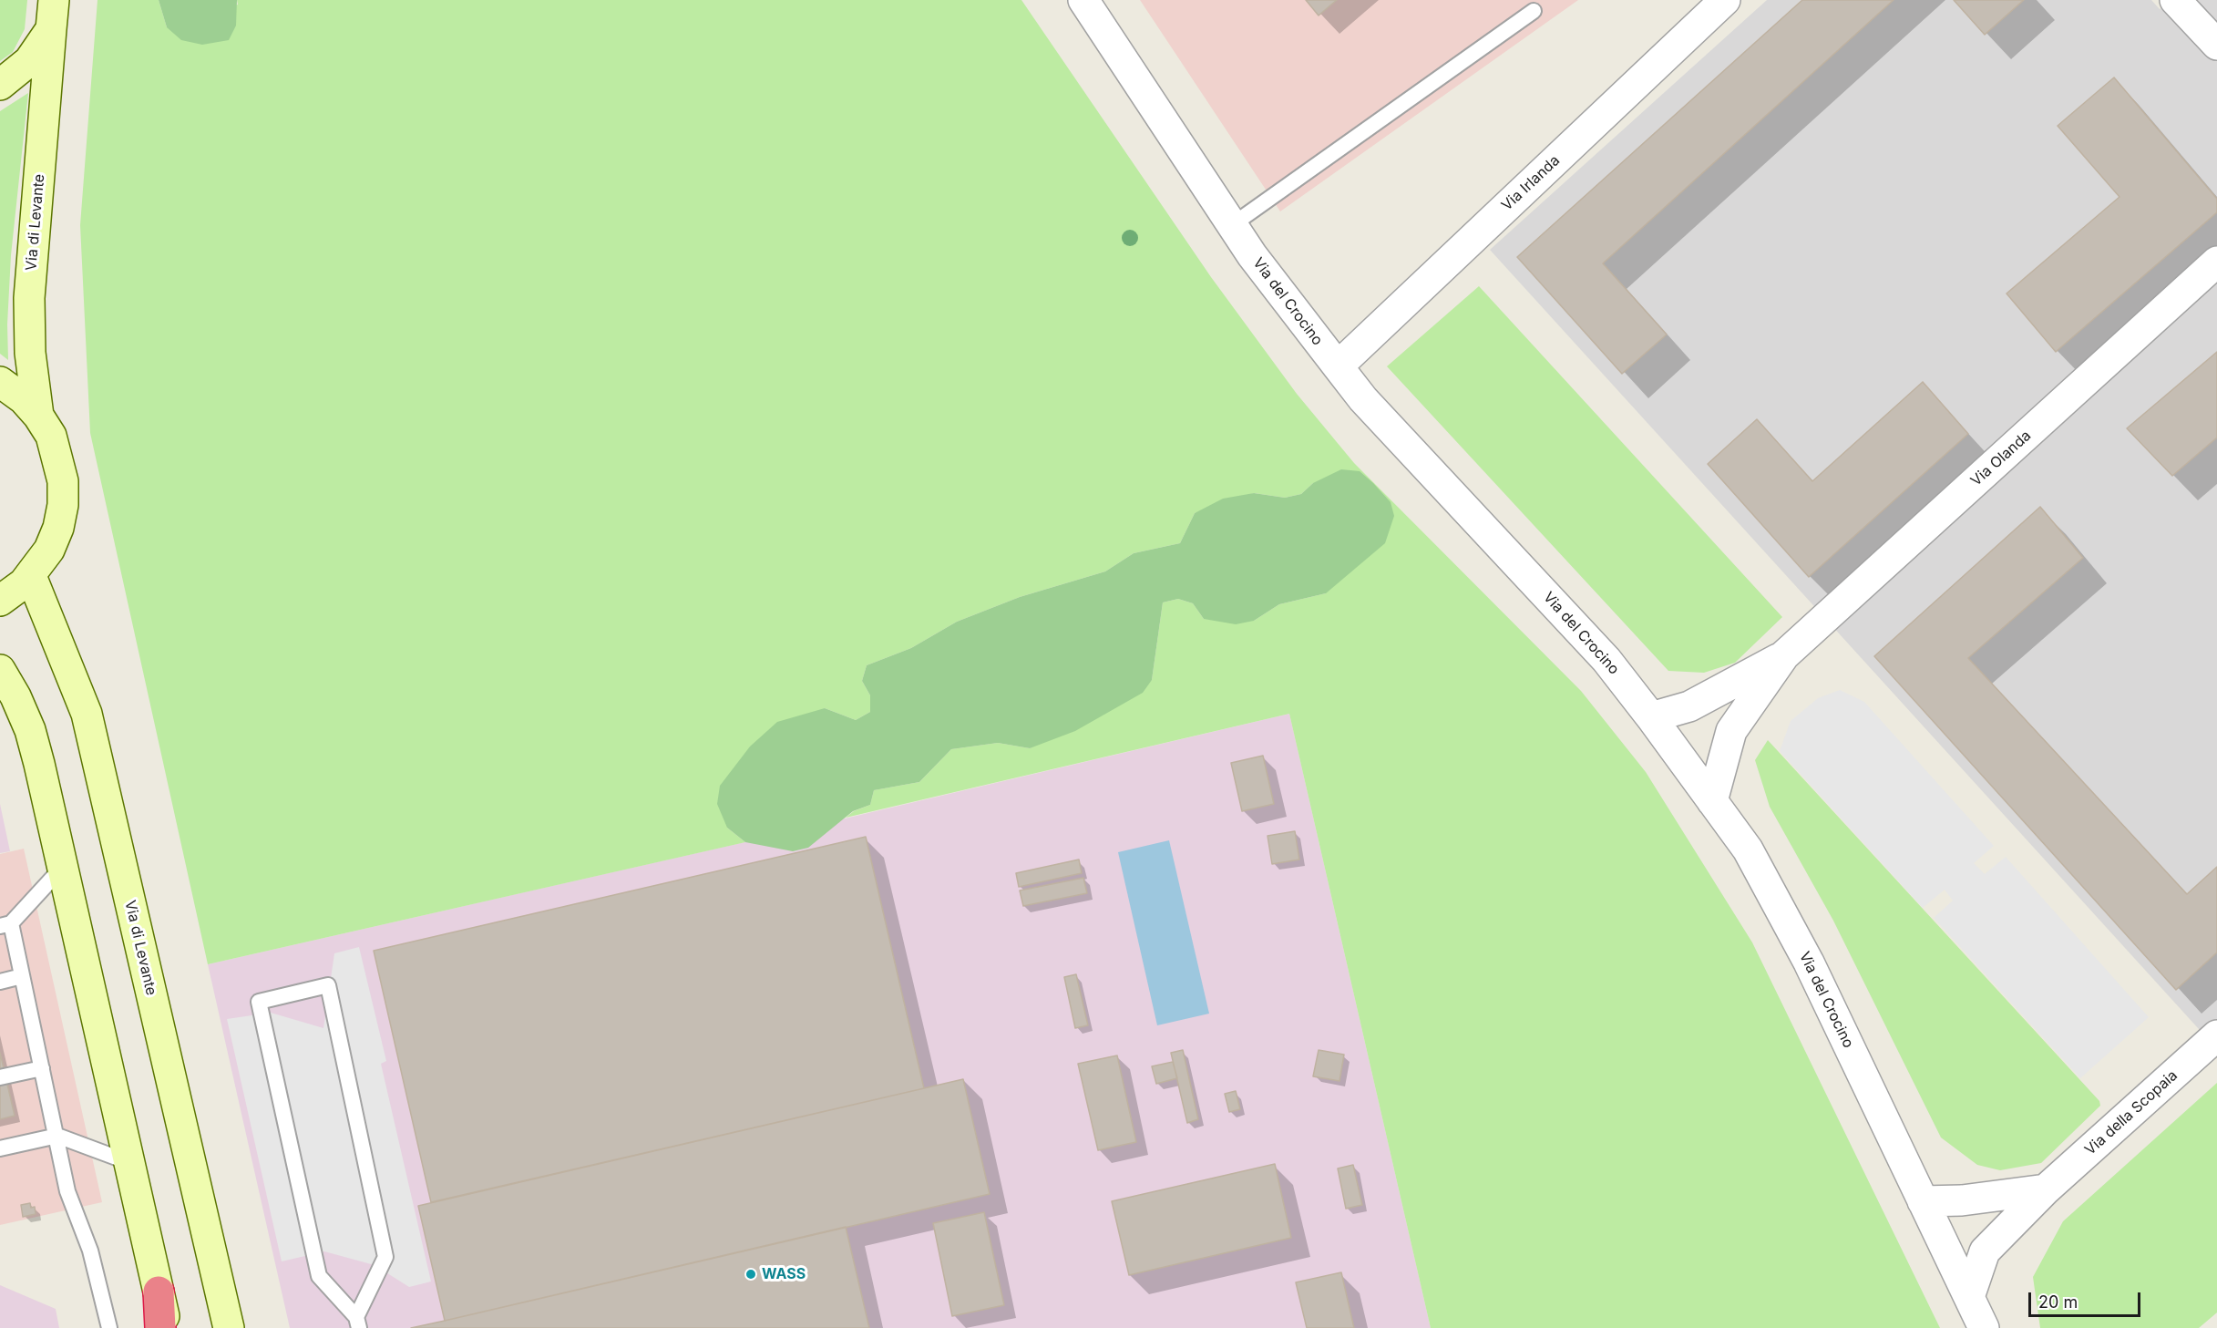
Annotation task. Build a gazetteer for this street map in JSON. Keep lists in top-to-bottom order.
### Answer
{
  "streets": {
    "main road": ["Via di Levante"],
    "street": [
      "Via Irlanda",
      "Via del Crocino",
      "Via Olanda",
      "Via della Scopaia"
    ]
  },
  "crossings": [
    ["Via Irlanda", "Via del Crocino"],
    ["Via del Crocino", "Via Olanda"],
    ["Via del Crocino", "Via della Scopaia"]
  ],
  "places": ["WASS"],
  "scale_bar": "20 m"
}
